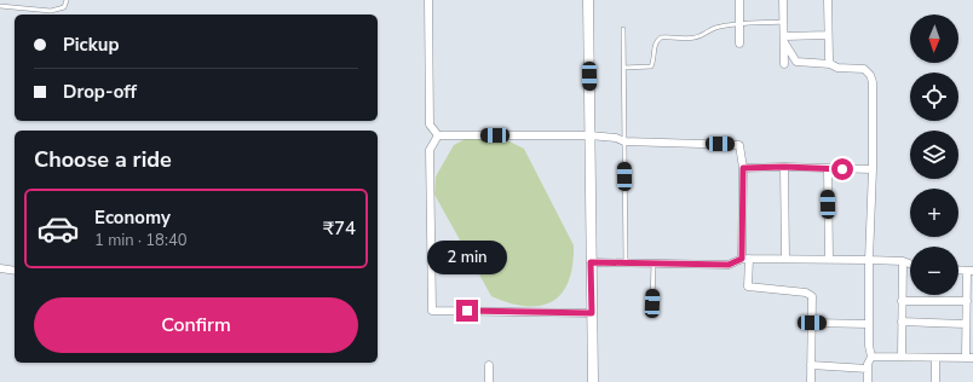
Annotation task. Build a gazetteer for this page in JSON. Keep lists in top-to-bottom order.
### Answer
{
  "north": "bottom",
  "page": {
    "map_buttons": ["+", "−"],
    "banner": ["Pickup", "Drop-off"],
    "heading": "Choose a ride",
    "list": [
      {
        "name": "Economy",
        "note": "1 min · 18:40",
        "value": "₹74"
      }
    ],
    "bubble": "2 min",
    "buttons": "Confirm"
  }
}
